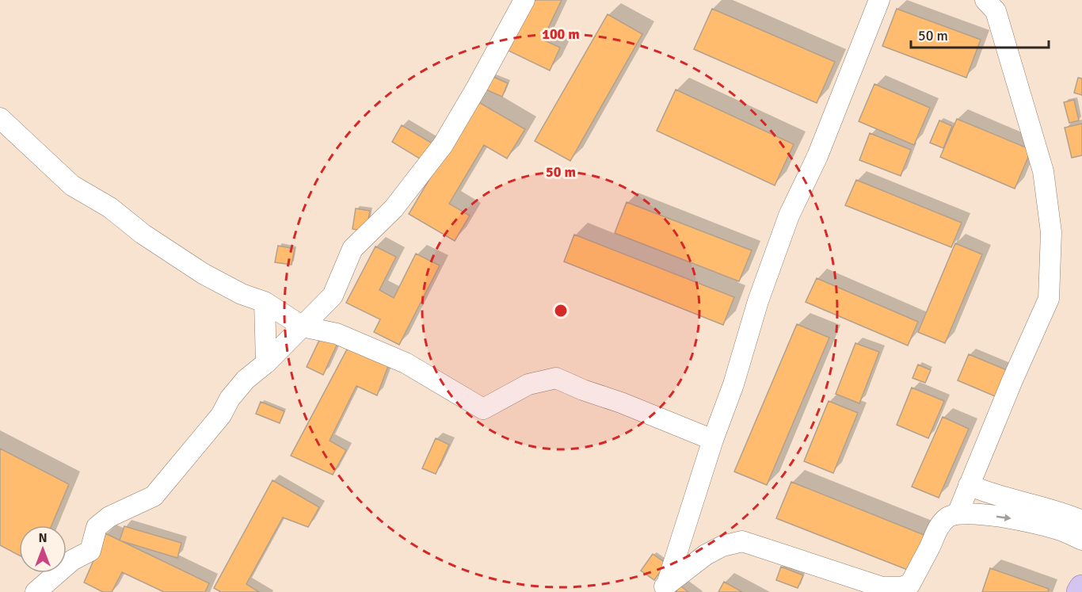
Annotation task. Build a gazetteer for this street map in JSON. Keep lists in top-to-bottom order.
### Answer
{
  "scale_bar": "50 m",
  "north": "top",
  "rings": ["100 m", "50 m"]
}
